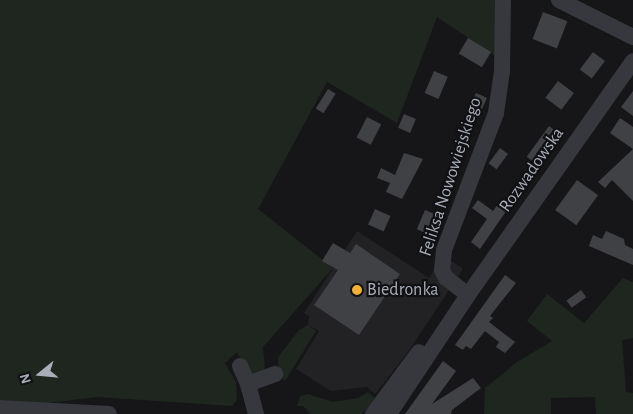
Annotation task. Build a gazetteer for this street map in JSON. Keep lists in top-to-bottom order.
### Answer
{
  "streets": {
    "street": ["Rozwadowska", "Feliksa Nowowiejskiego"]
  },
  "crossings": [
    ["Rozwadowska", "Feliksa Nowowiejskiego"]
  ],
  "places": ["Biedronka"],
  "north": "left"
}
